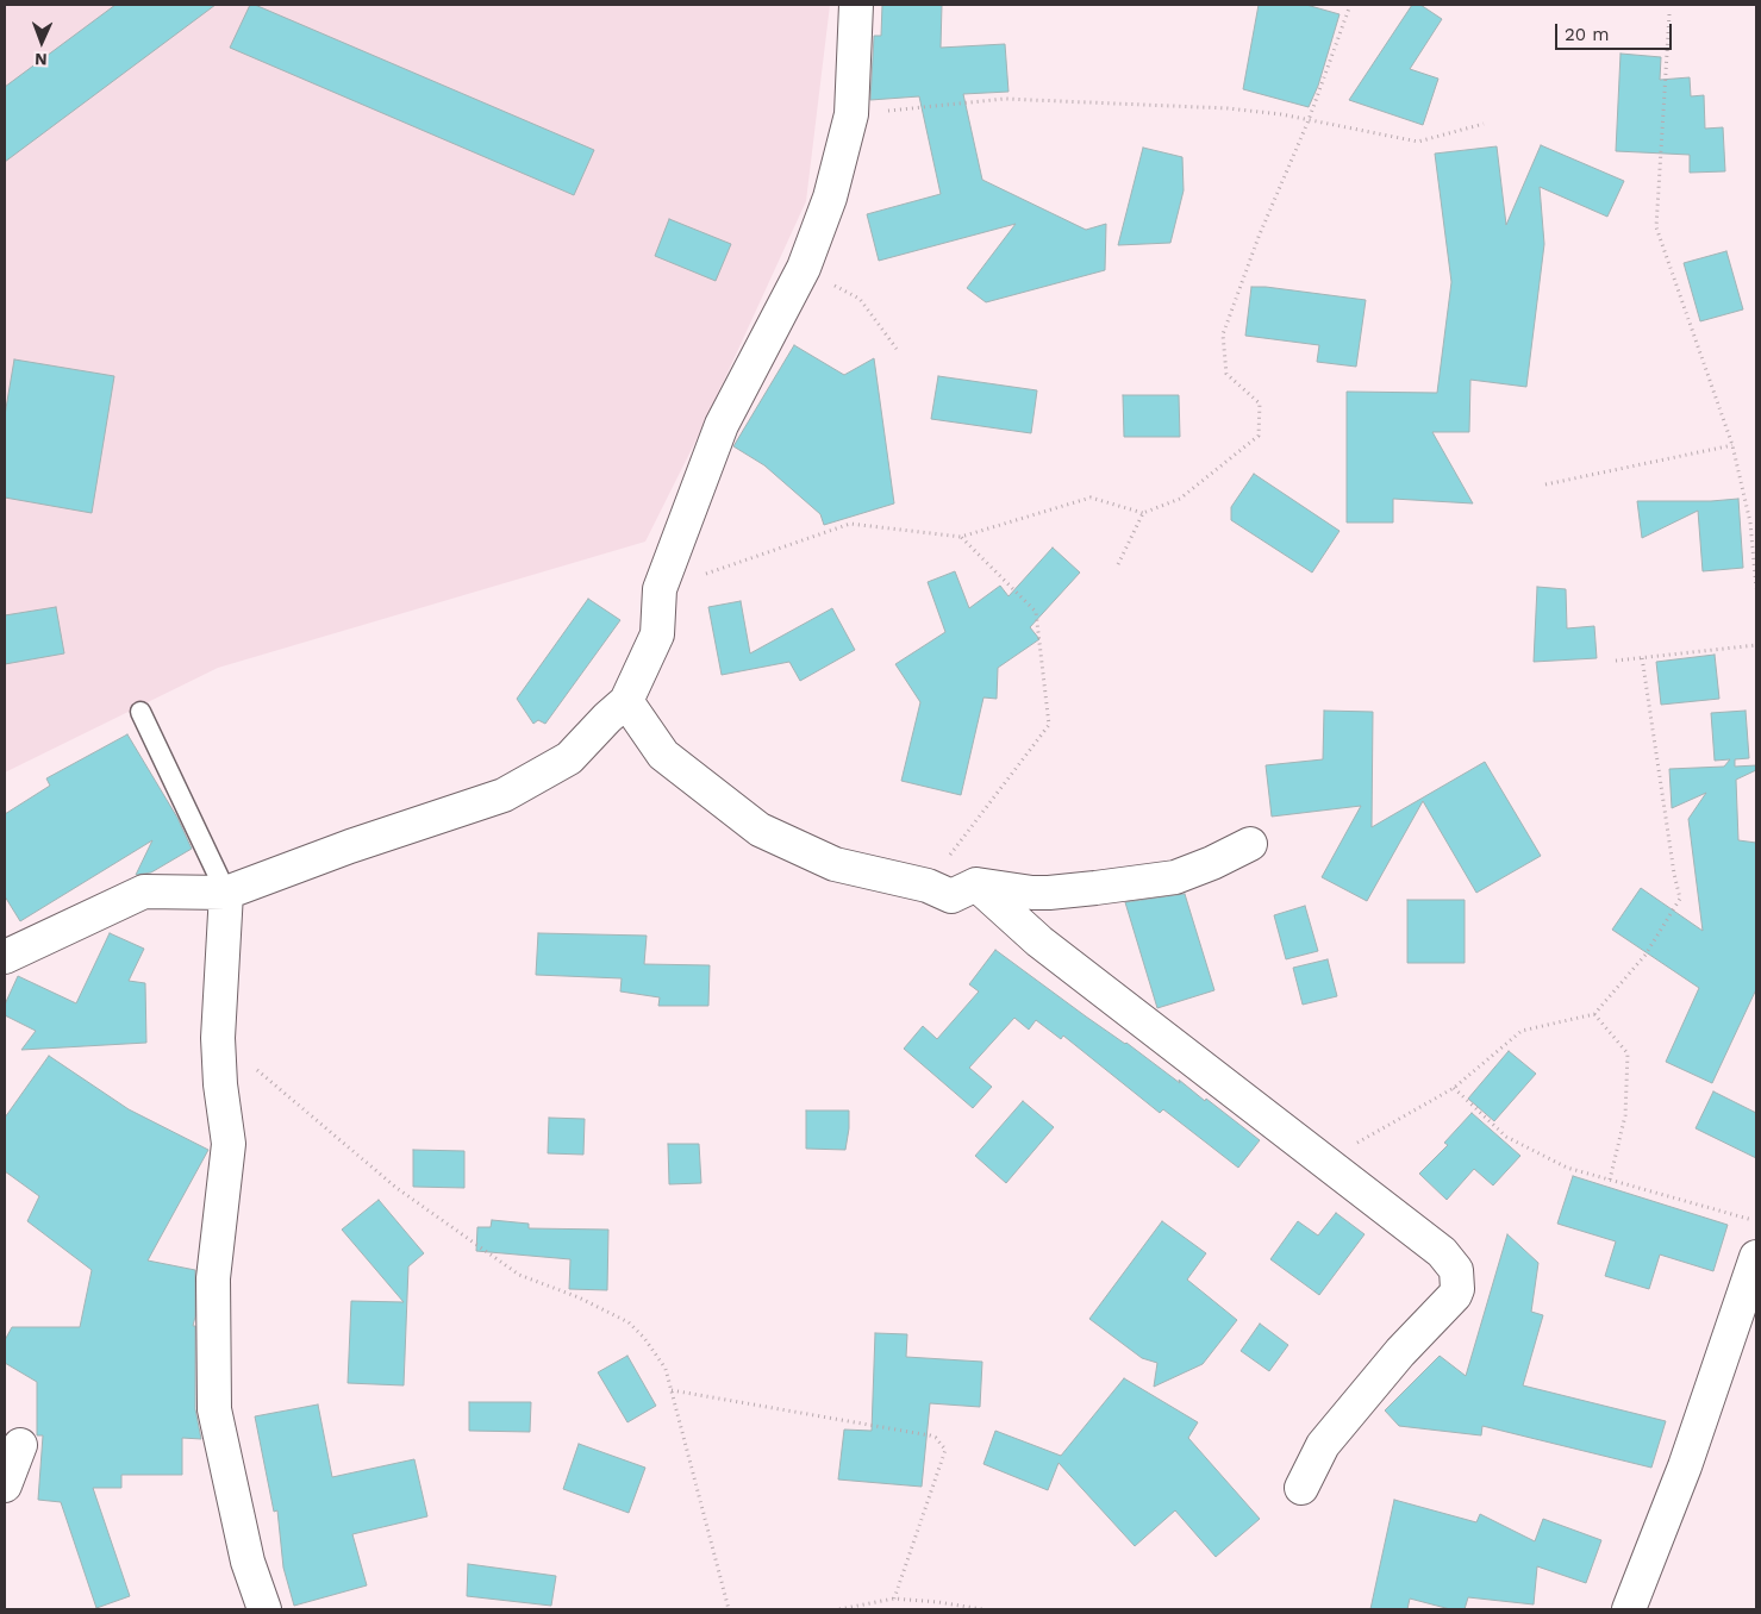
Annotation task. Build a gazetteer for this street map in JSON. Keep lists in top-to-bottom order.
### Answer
{
  "scale_bar": "20 m",
  "north": "bottom"
}
